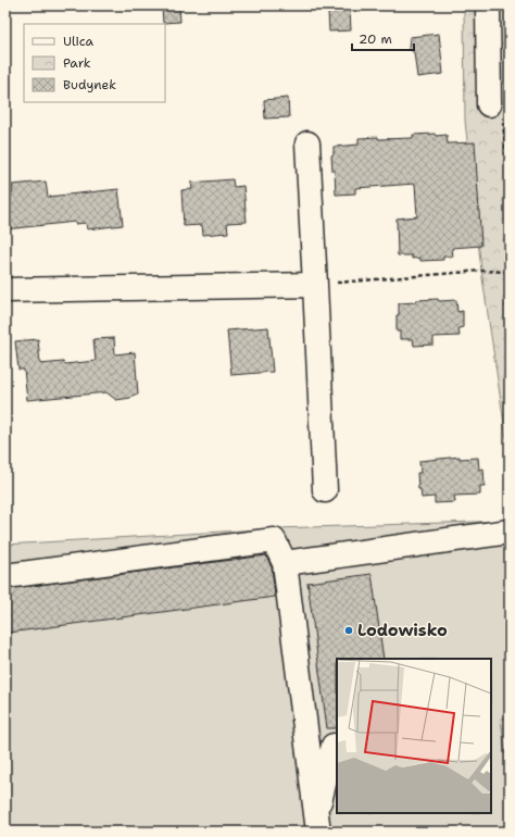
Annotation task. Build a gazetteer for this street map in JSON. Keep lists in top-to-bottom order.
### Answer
{
  "places": ["Lodowisko"],
  "legend": ["Ulica", "Park", "Budynek"],
  "scale_bar": "20 m"
}
